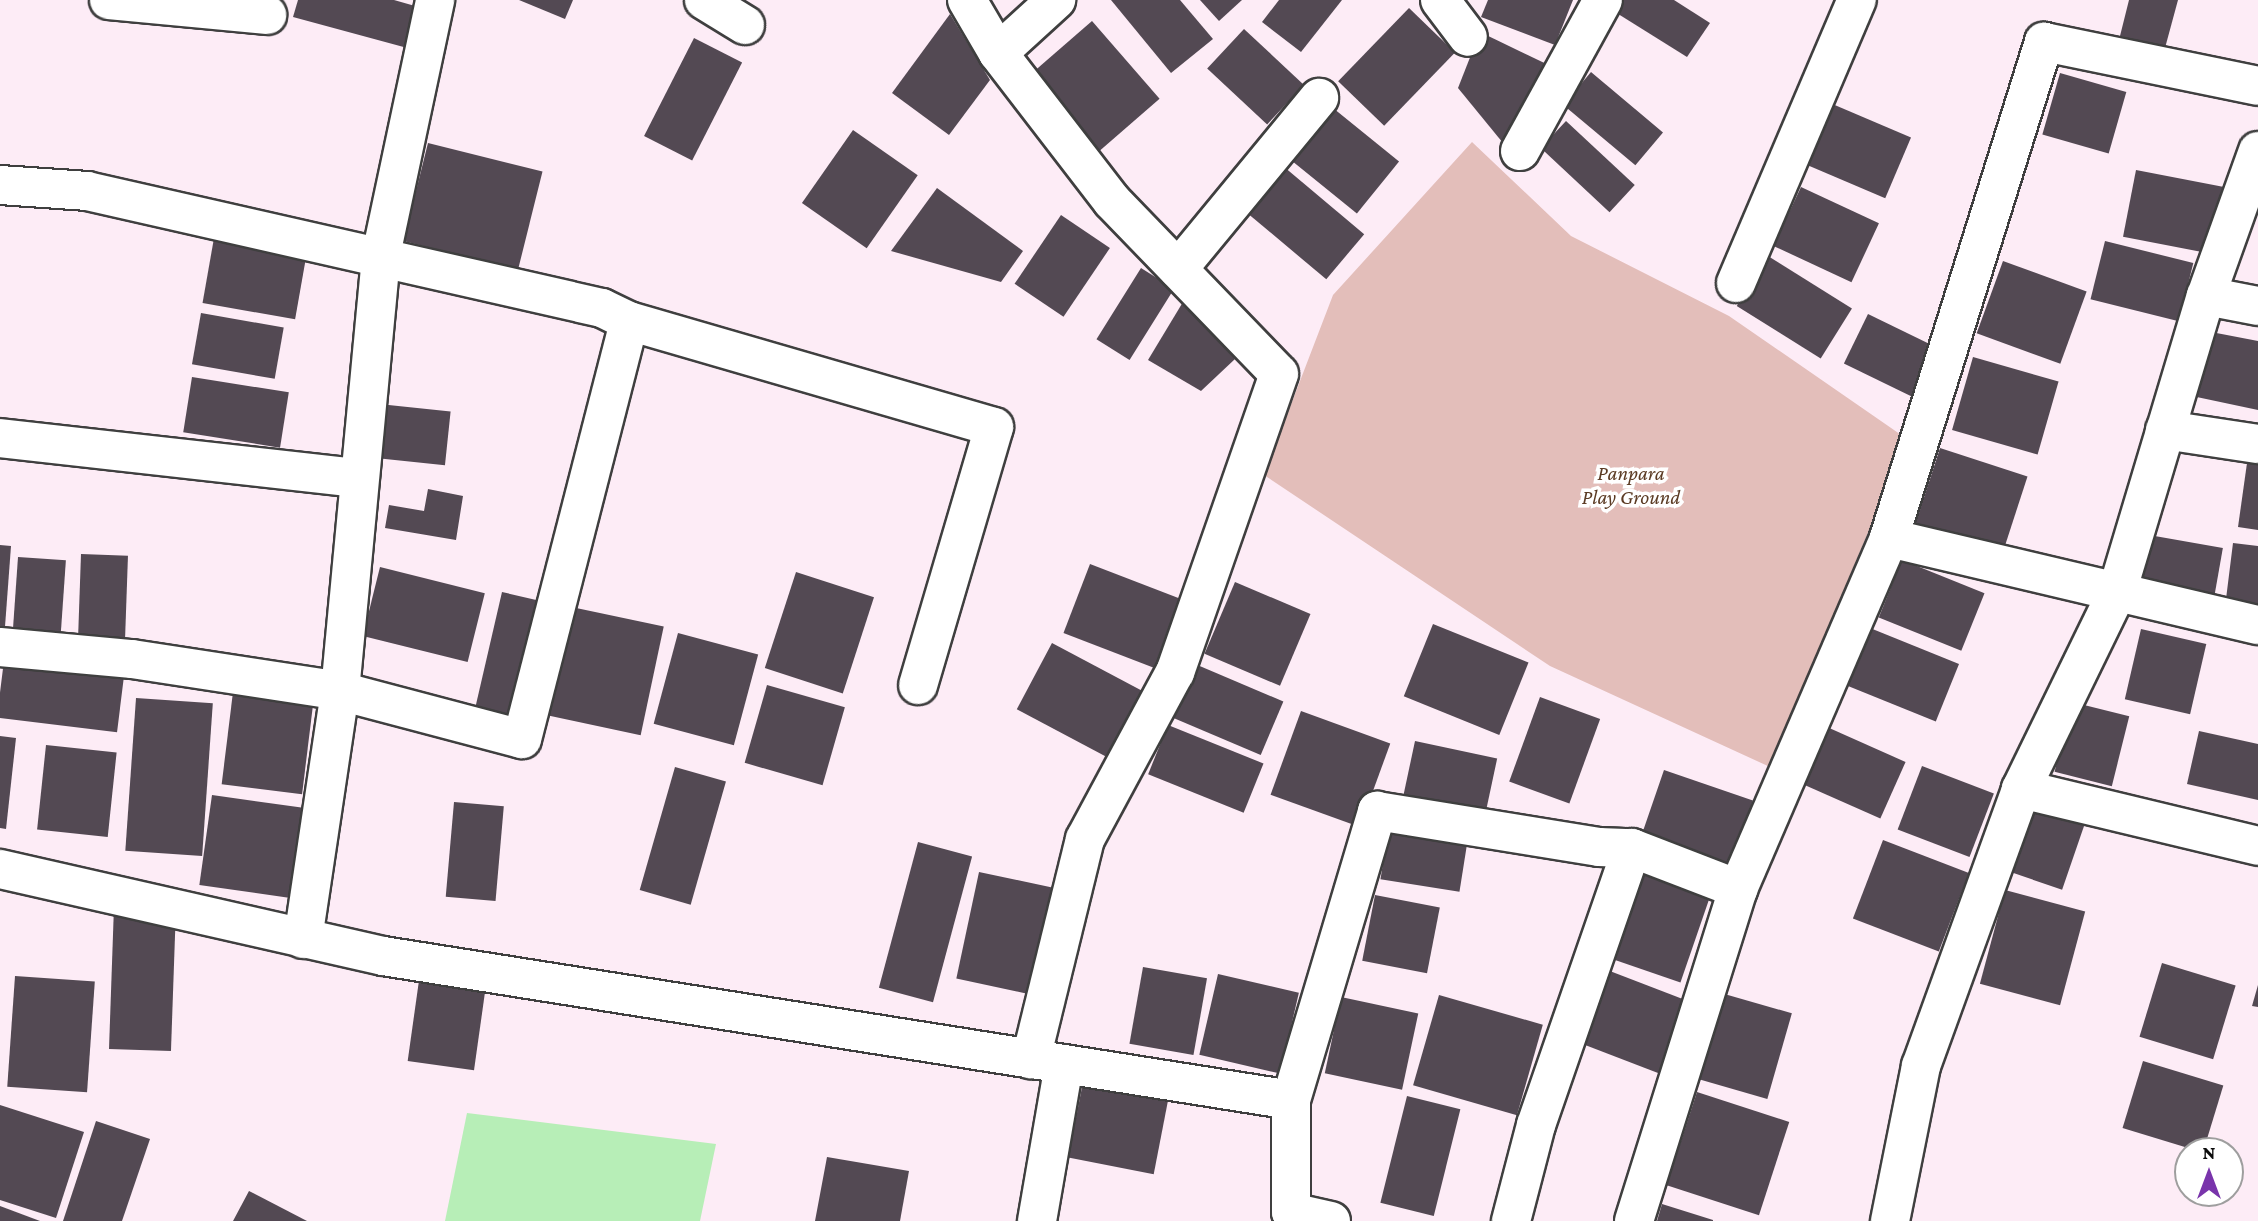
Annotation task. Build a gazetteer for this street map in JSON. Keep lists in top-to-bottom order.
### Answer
{
  "parks": ["Panpara Play Ground"],
  "north": "top"
}
